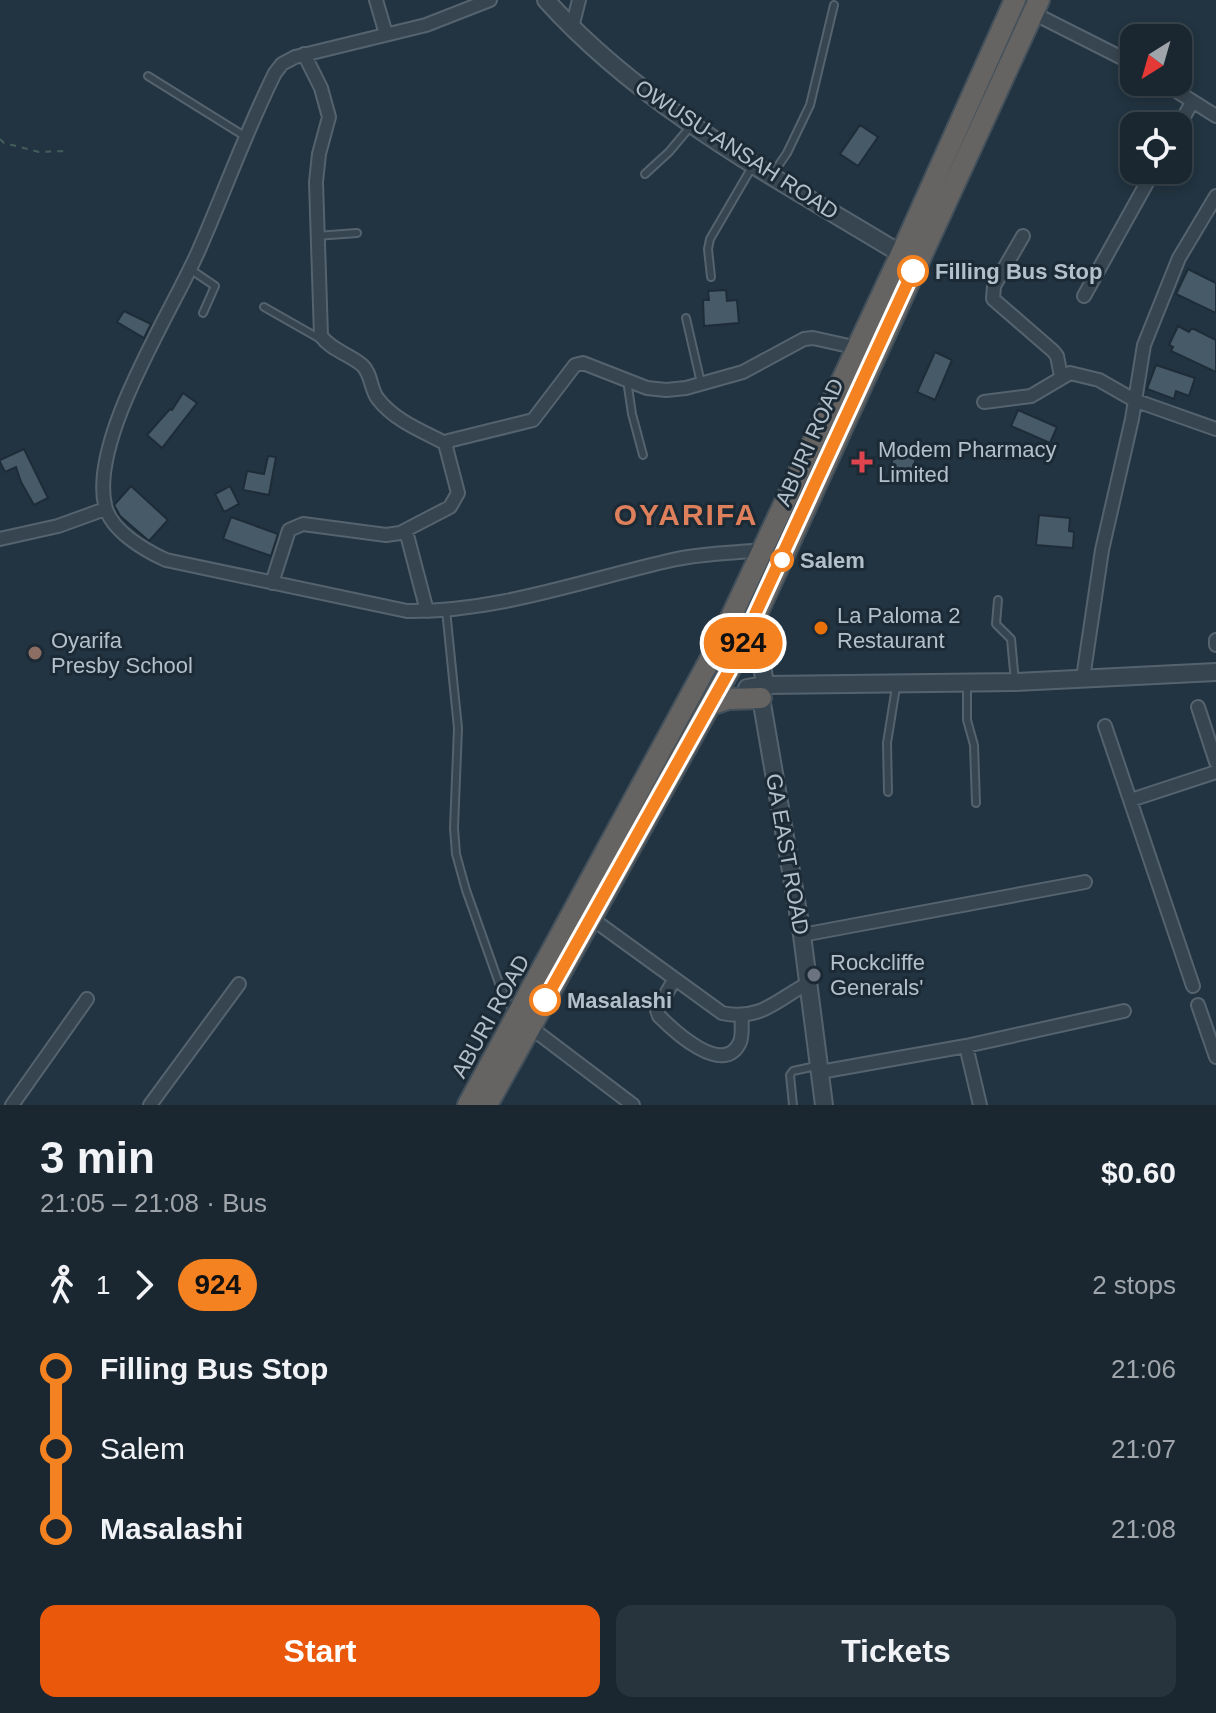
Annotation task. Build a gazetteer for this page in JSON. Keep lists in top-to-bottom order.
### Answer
{
  "streets": {
    "highway": ["ABURI ROAD"],
    "street": ["OWUSU-ANSAH ROAD", "GA EAST ROAD"]
  },
  "crossings": [
    ["OWUSU-ANSAH ROAD", "ABURI ROAD"],
    ["ABURI ROAD", "GA EAST ROAD"]
  ],
  "districts": ["OYARIFA"],
  "places": {
    "other": [
      "Filling Bus Stop",
      "Salem",
      "La Paloma 2 Restaurant",
      "Oyarifa Presby School",
      "Rockcliffe Generals'",
      "Masalashi"
    ],
    "health": ["Modem Pharmacy Limited"]
  },
  "lines": ["bus line 924"],
  "north": "bottom left",
  "page": {
    "on_map": "924",
    "heading": ["3 min", "21:05 – 21:08 · Bus", "$0.60"],
    "legs": ["1", "924", "2 stops"],
    "list": [
      {
        "name": "Filling Bus Stop",
        "value": "21:06"
      },
      {
        "name": "Salem",
        "value": "21:07"
      },
      {
        "name": "Masalashi",
        "value": "21:08"
      }
    ],
    "buttons": ["Start", "Tickets"]
  }
}
